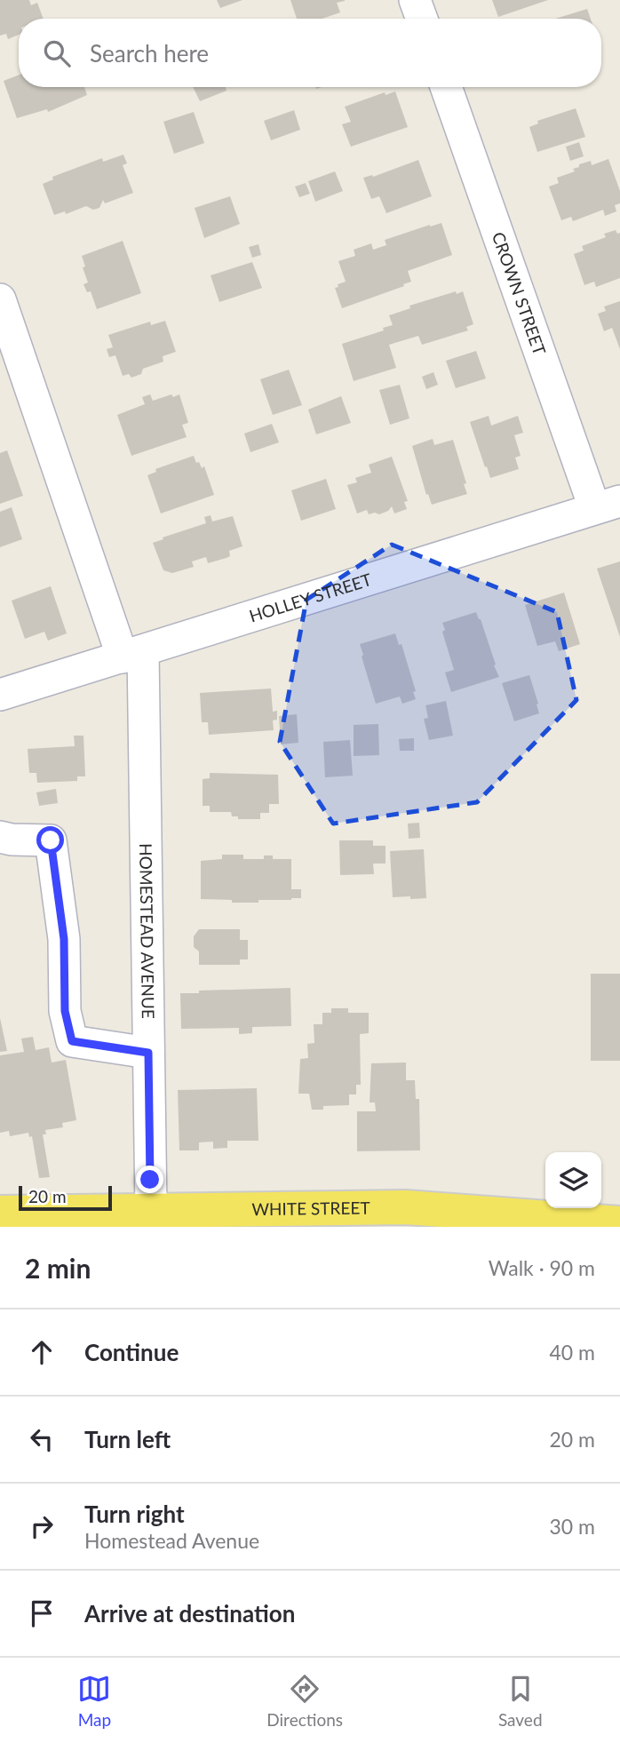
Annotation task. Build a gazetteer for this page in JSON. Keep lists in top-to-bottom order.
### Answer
{
  "streets": {
    "main road": ["WHITE STREET"],
    "street": ["CROWN STREET", "HOLLEY STREET", "HOMESTEAD AVENUE"]
  },
  "crossings": [
    ["CROWN STREET", "HOLLEY STREET"],
    ["HOLLEY STREET", "HOMESTEAD AVENUE"],
    ["HOMESTEAD AVENUE", "WHITE STREET"]
  ],
  "scale_bar": "20 m",
  "page": {
    "search": "Search here",
    "scale": "20 m",
    "heading": ["2 min", "Walk · 90 m"],
    "list": [
      ["Continue", "40 m"],
      ["Turn left", "20 m"],
      ["Turn right", "Homestead Avenue", "30 m"],
      "Arrive at destination"
    ],
    "nav": ["Map", "Directions", "Saved"]
  }
}
